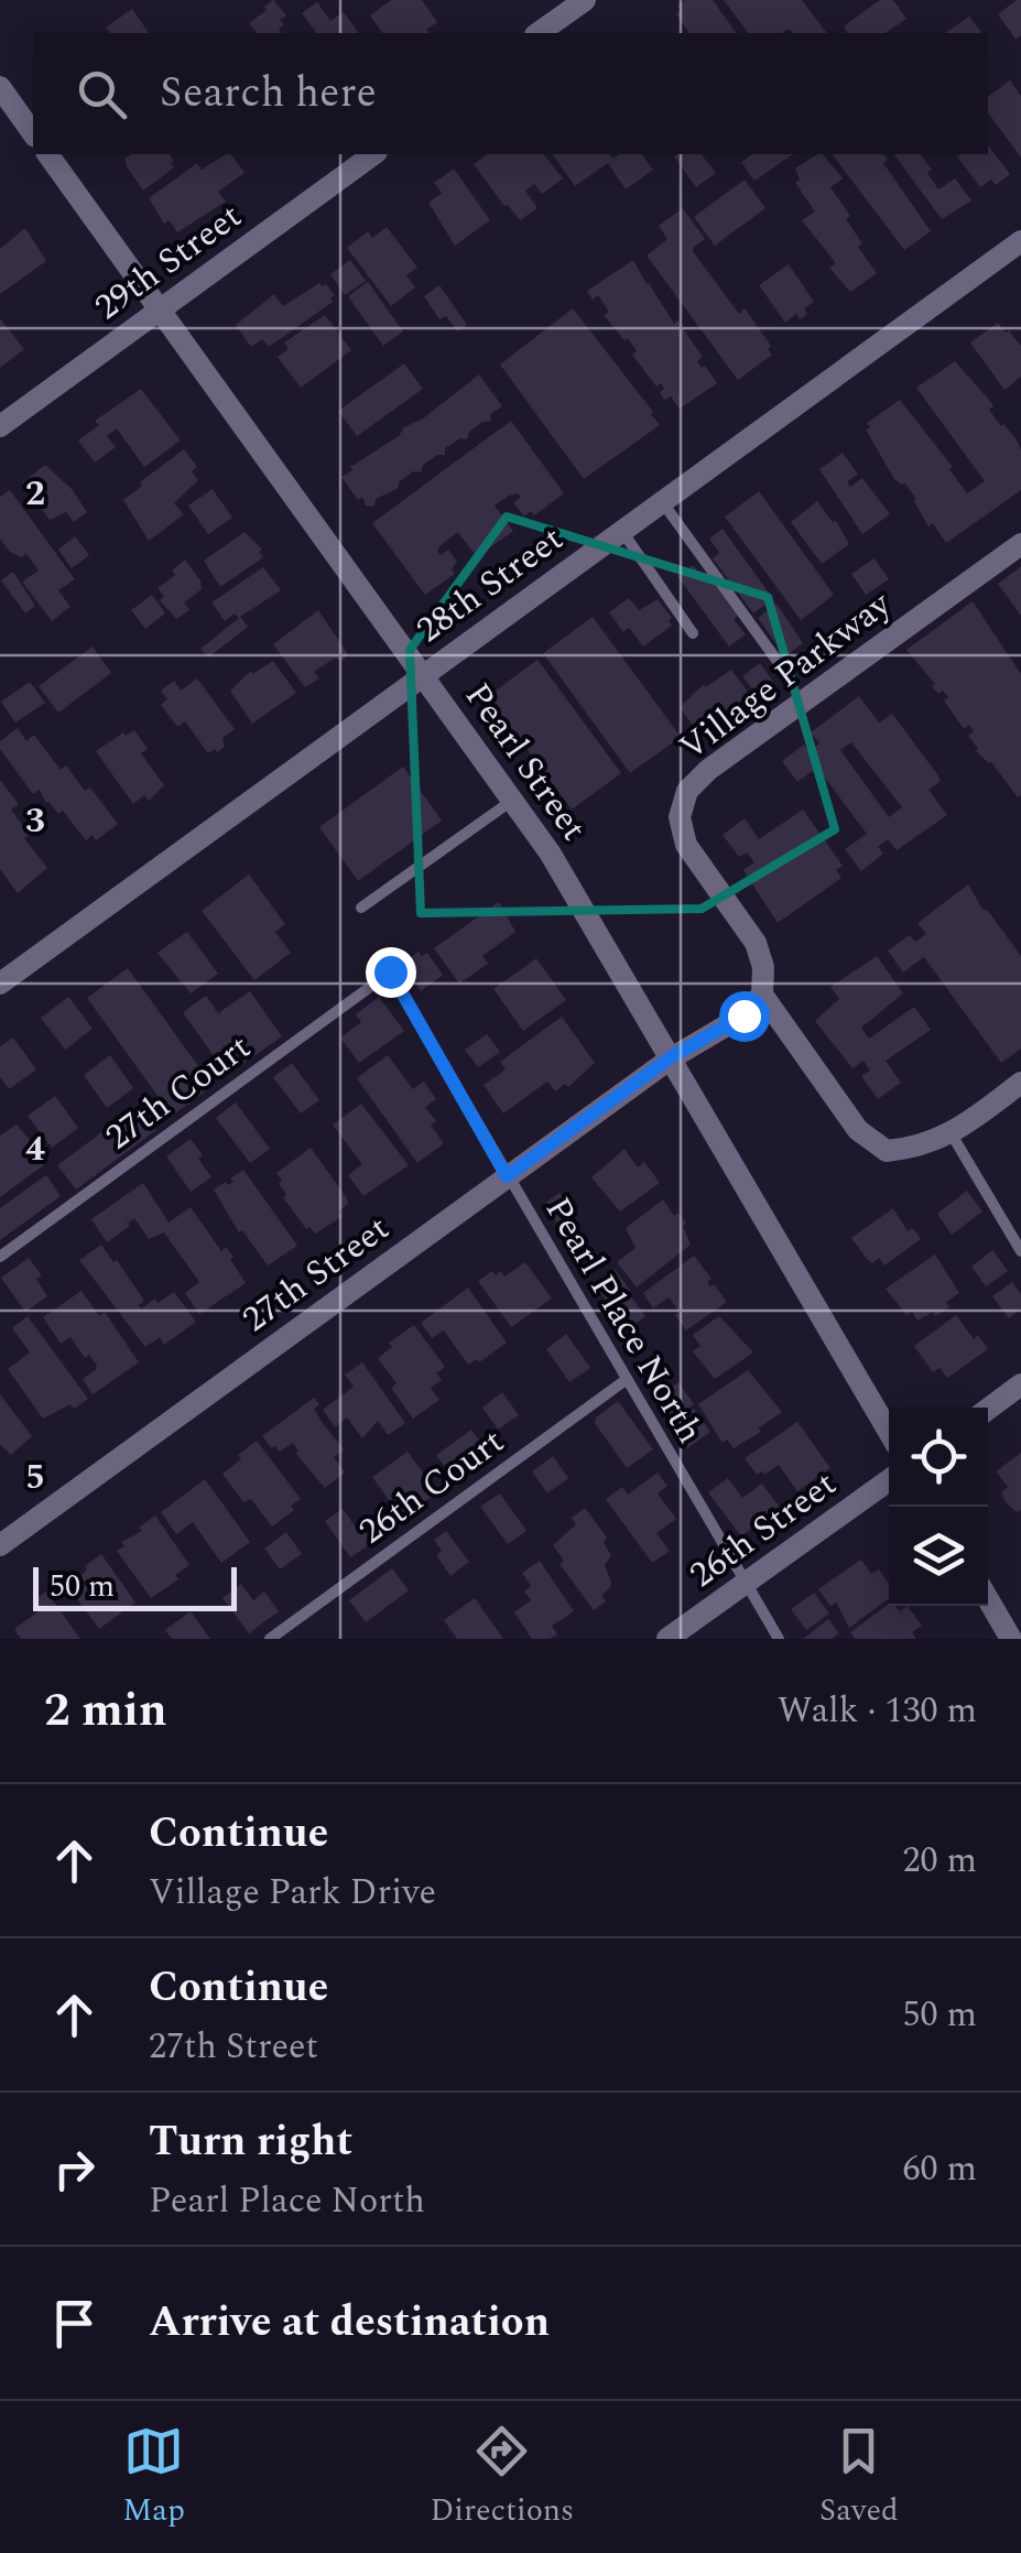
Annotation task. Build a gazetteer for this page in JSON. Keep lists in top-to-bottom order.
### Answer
{
  "streets": {
    "street": [
      "29th Street",
      "28th Street",
      "Village Parkway",
      "Pearl Street",
      "27th Street",
      "26th Street"
    ],
    "lane": ["27th Court", "Pearl Place North", "26th Court"]
  },
  "crossings": [
    ["29th Street", "Pearl Street"],
    ["28th Street", "Pearl Street"],
    ["Village Parkway", "27th Street"],
    ["Pearl Street", "27th Street"],
    ["27th Court", "Pearl Place North"],
    ["27th Street", "Pearl Place North"],
    ["Pearl Place North", "26th Court"],
    ["Pearl Place North", "26th Street"]
  ],
  "scale_bar": "50 m",
  "page": {
    "search": "Search here",
    "scale": "50 m",
    "heading": ["2 min", "Walk · 130 m"],
    "list": [
      ["Continue", "Village Park Drive", "20 m"],
      ["Continue", "27th Street", "50 m"],
      ["Turn right", "Pearl Place North", "60 m"],
      "Arrive at destination"
    ],
    "nav": ["Map", "Directions", "Saved"]
  },
  "grid": {
    "rows": [
      "2",
      "3",
      "4",
      "5"
    ]
  }
}
